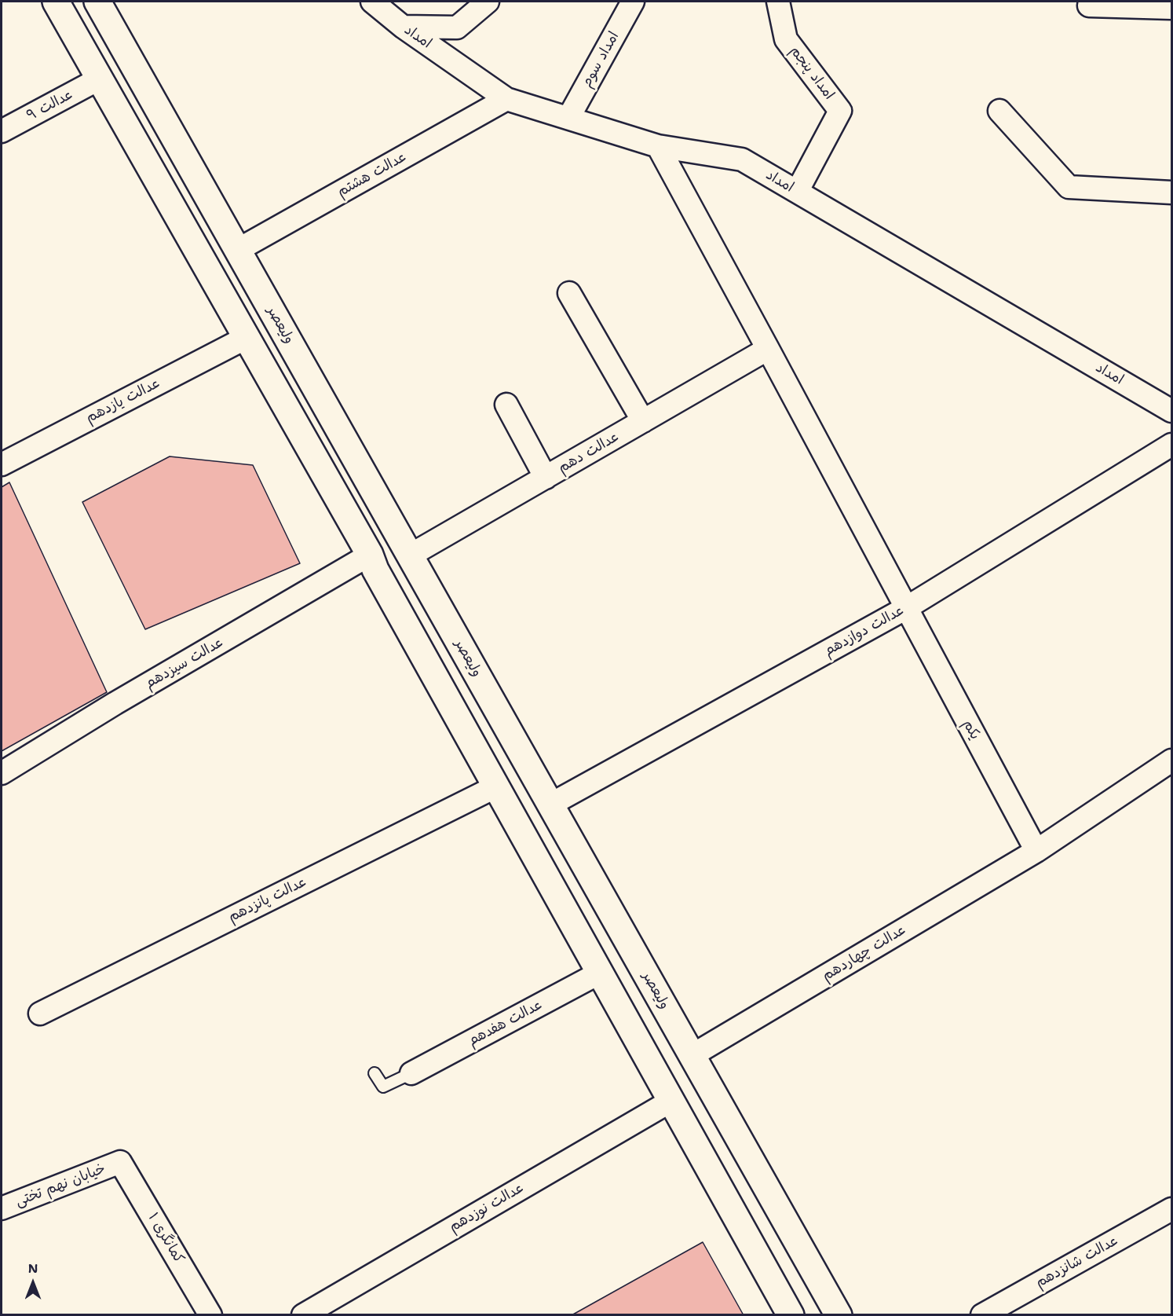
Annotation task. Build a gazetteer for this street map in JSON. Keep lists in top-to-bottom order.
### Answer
{
  "streets": {
    "main road": ["ولیعصر"],
    "street": [
      "امداد",
      "امداد سوم",
      "امداد پنجم",
      "عدالت ۹",
      "عدالت هشتم",
      "عدالت یازدهم",
      "عدالت دهم",
      "عدالت دوازدهم",
      "عدالت سیزدهم",
      "یکم",
      "عدالت پانزدهم",
      "عدالت چهاردهم",
      "عدالت هفدهم",
      "خیابان نهم تختی",
      "عدالت نوزدهم",
      "۱ کمانگری",
      "عدالت شانزدهم"
    ]
  },
  "crossings": [
    ["امداد", "امداد سوم"],
    ["امداد", "امداد پنجم"],
    ["امداد", "عدالت هشتم"],
    ["امداد", "یکم"],
    ["عدالت هشتم", "ولیعصر"],
    ["ولیعصر", "عدالت دهم"],
    ["ولیعصر", "عدالت دوازدهم"],
    ["ولیعصر", "عدالت چهاردهم"],
    ["عدالت دهم", "یکم"],
    ["عدالت دوازدهم", "یکم"],
    ["یکم", "عدالت چهاردهم"],
    ["خیابان نهم تختی", "۱ کمانگری"]
  ],
  "north": "top"
}
